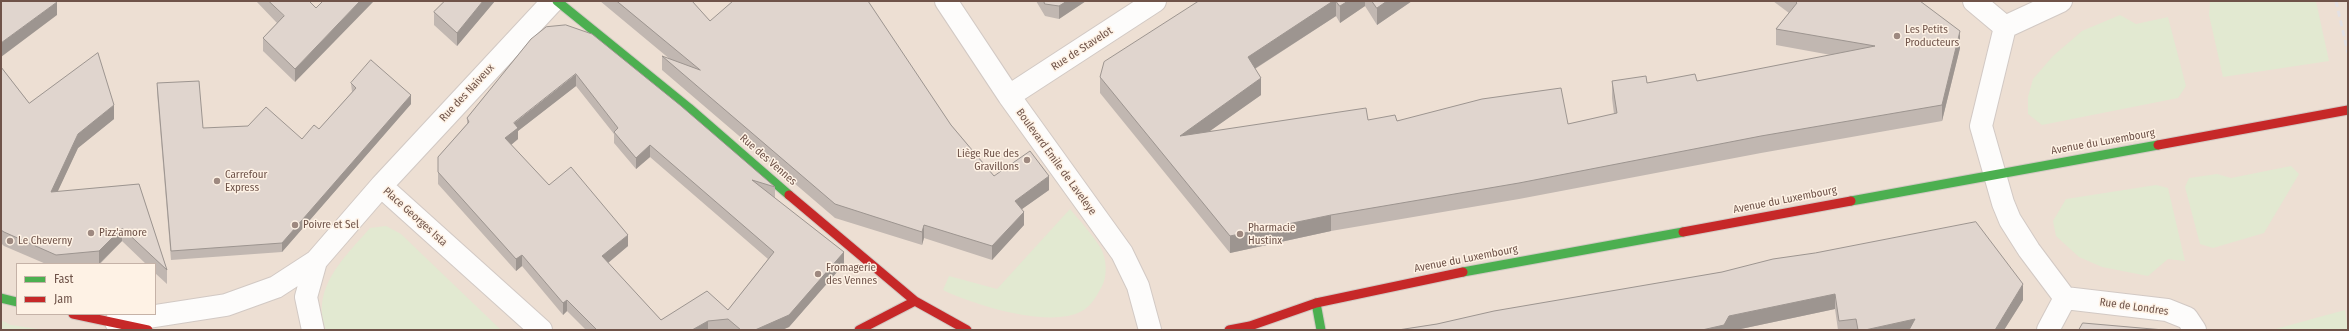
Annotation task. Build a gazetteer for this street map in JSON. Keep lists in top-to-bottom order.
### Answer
{
  "streets": {
    "street": [
      "Rue de Stavelot",
      "Rue des Naiveux",
      "Avenue du Luxembourg",
      "Rue des Vennes",
      "Boulevard Emile de Laveleye",
      "Place Georges Ista",
      "Rue de Londres"
    ]
  },
  "crossings": [
    ["Rue de Stavelot", "Boulevard Emile de Laveleye"],
    ["Rue des Naiveux", "Place Georges Ista"]
  ],
  "places": [
    "Les Petits Producteurs",
    "Liège Rue des Gravillons",
    "Carrefour Express",
    "Poivre et Sel",
    "Pizz'amore",
    "Pharmacie Hustinx",
    "Le Cheverny",
    "Fromagerie des Vennes"
  ],
  "legend": ["Fast", "Jam"]
}
